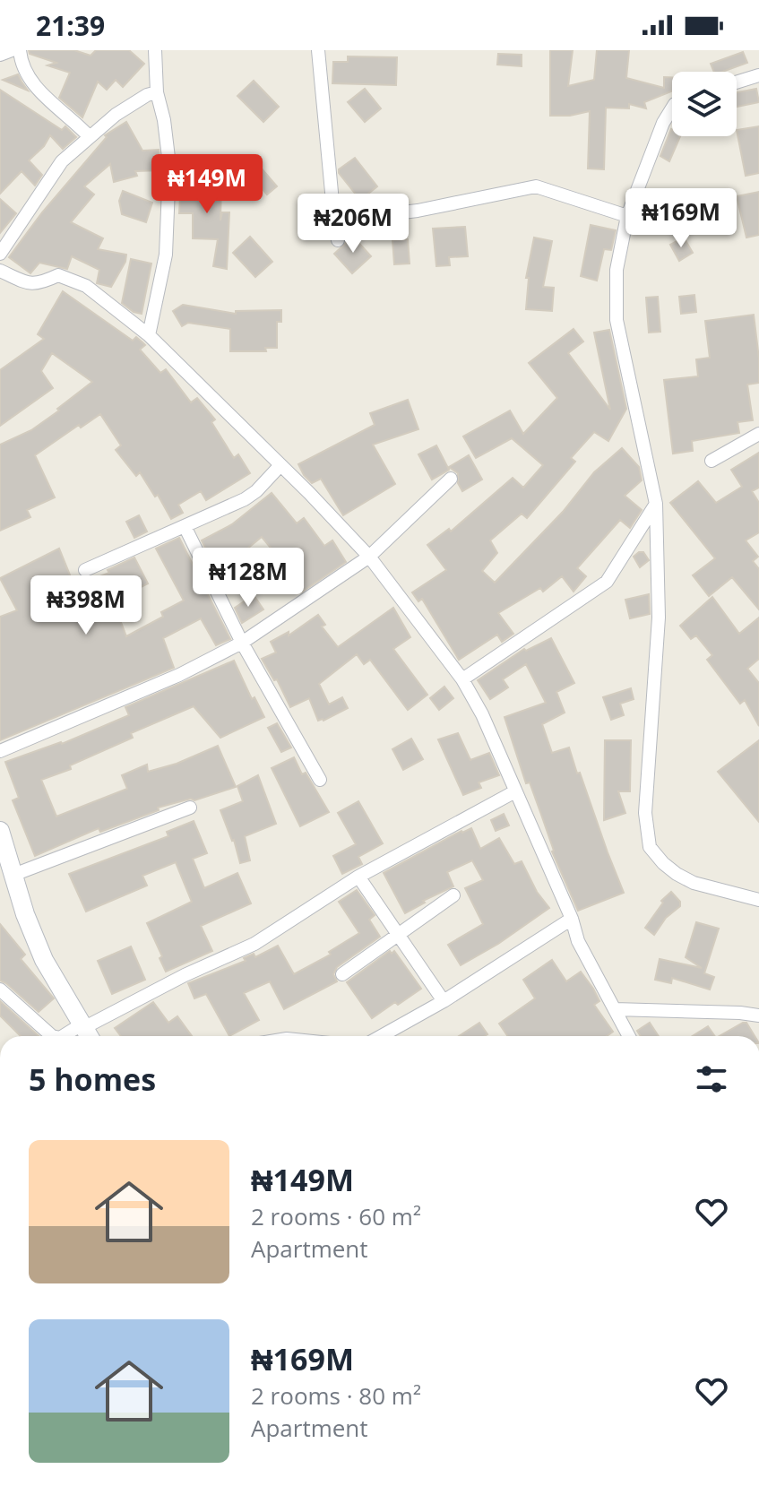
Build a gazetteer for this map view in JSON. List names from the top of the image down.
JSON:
{
  "page": {
    "status": "21:39",
    "price": [
      "₦149M",
      "₦169M",
      "₦206M",
      "₦128M",
      "₦398M"
    ],
    "heading": "5 homes",
    "list": [
      {
        "name": "₦149M",
        "note": "2 rooms · 60 m² · Apartment"
      },
      {
        "name": "₦169M",
        "note": "2 rooms · 80 m² · Apartment"
      }
    ]
  }
}
